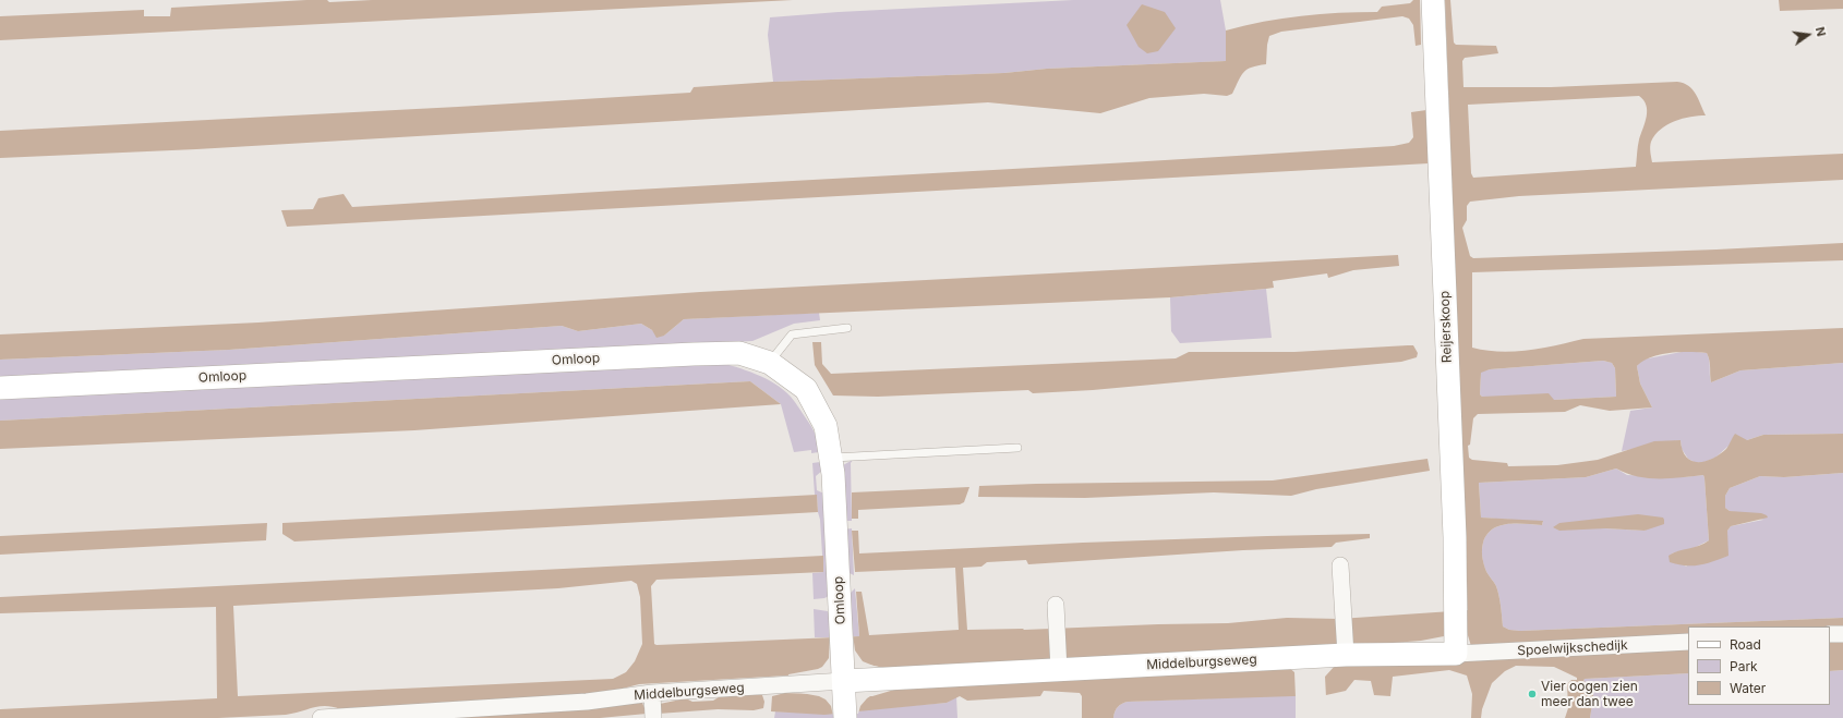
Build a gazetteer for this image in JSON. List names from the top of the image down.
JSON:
{
  "streets": {
    "street": [
      "Reijerskoop",
      "Omloop",
      "Spoelwijkschedijk",
      "Middelburgseweg"
    ]
  },
  "crossings": [
    ["Reijerskoop", "Spoelwijkschedijk"],
    ["Reijerskoop", "Middelburgseweg"],
    ["Omloop", "Middelburgseweg"],
    ["Spoelwijkschedijk", "Middelburgseweg"]
  ],
  "places": ["Vier oogen zien meer dan twee"],
  "legend": ["Road", "Park", "Water"],
  "north": "right"
}
